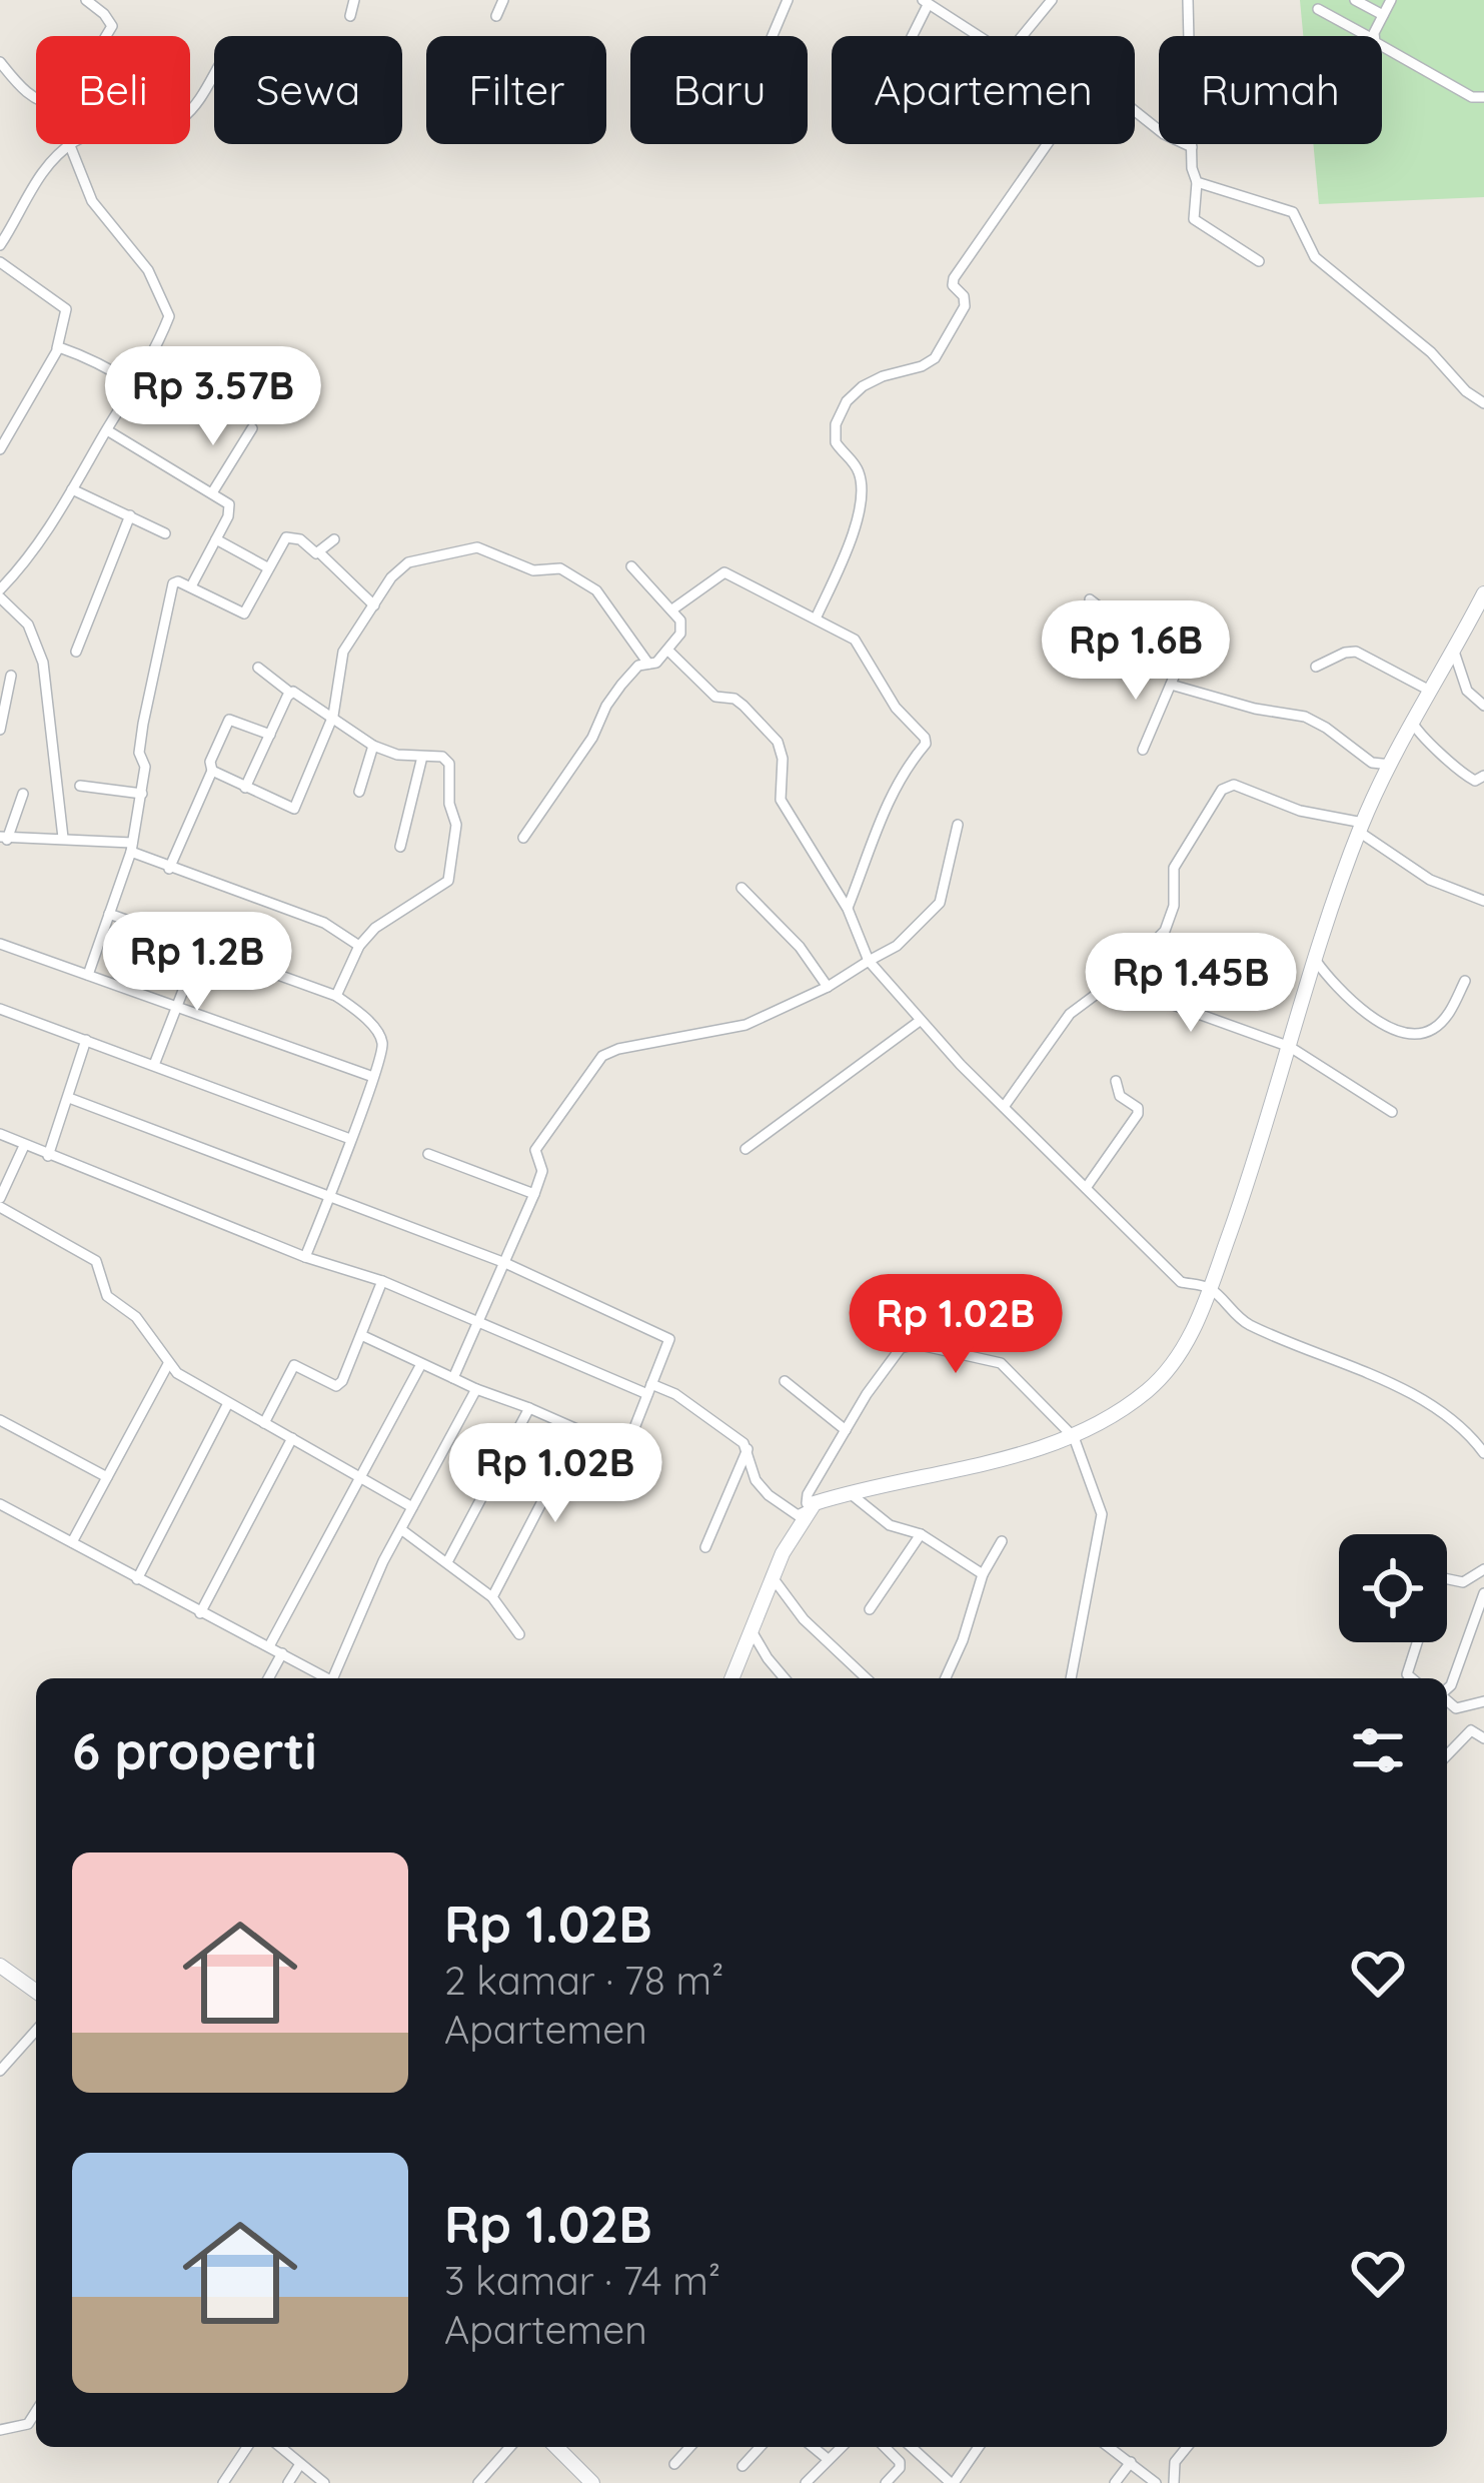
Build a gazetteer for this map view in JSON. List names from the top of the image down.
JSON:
{
  "page": {
    "chip": [
      "Beli",
      "Sewa",
      "Filter",
      "Baru",
      "Apartemen",
      "Rumah"
    ],
    "price": [
      "Rp 3.57B",
      "Rp 1.6B",
      "Rp 1.2B",
      "Rp 1.45B",
      "Rp 1.02B",
      "Rp 1.02B"
    ],
    "heading": "6 properti",
    "list": [
      {
        "name": "Rp 1.02B",
        "note": "2 kamar · 78 m² · Apartemen"
      },
      {
        "name": "Rp 1.02B",
        "note": "3 kamar · 74 m² · Apartemen"
      }
    ]
  }
}
